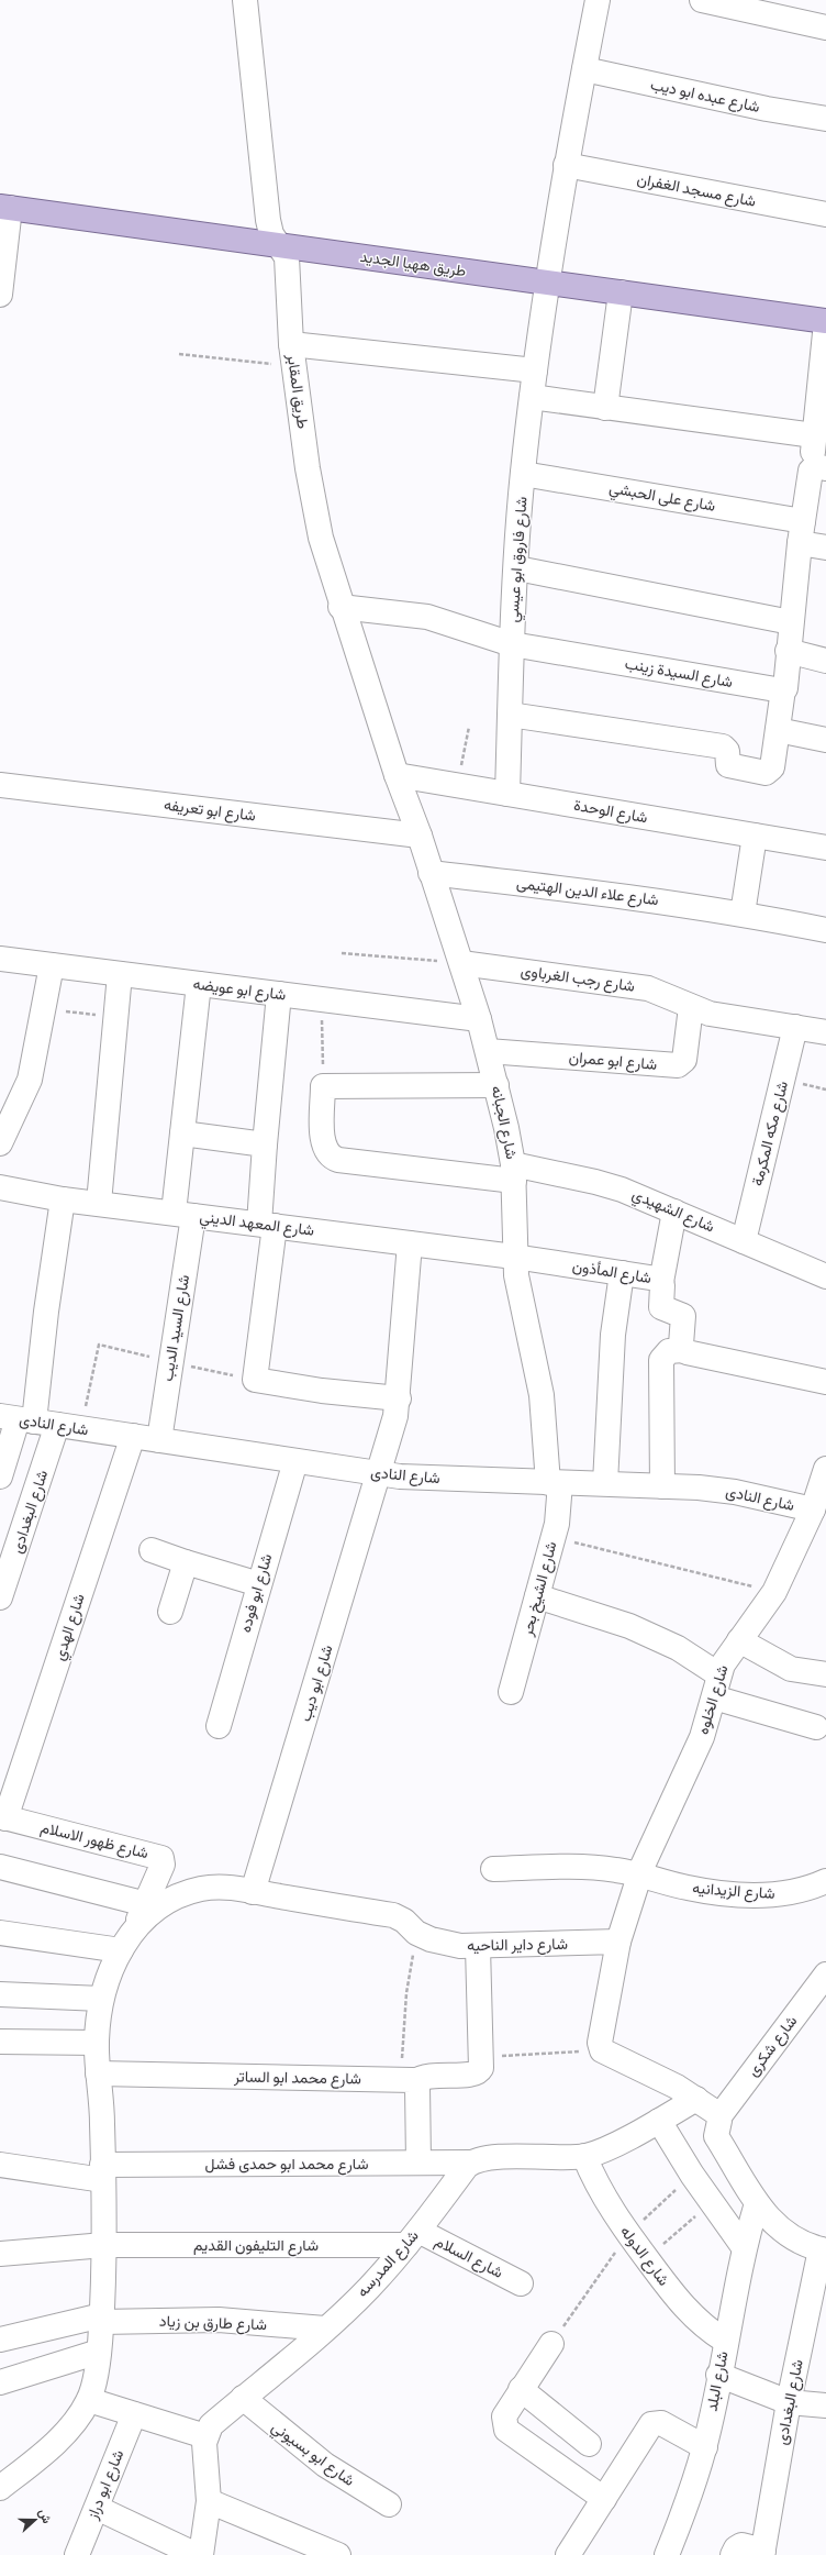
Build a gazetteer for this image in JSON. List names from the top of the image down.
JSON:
{
  "streets": {
    "main road": ["طريق ههيا الجديد"],
    "street": [
      "شارع عبده ابو ديب",
      "شارع مسجد الغفران",
      "طريق المقابر",
      "شارع على الحبشي",
      "شارع فاروق ابو عيسي",
      "شارع السيدة زينب",
      "شارع ابو تعريفه",
      "شارع الوحدة",
      "شارع علاء الدين الهتيمى",
      "شارع رجب الغرباوى",
      "شارع ابو عويضه",
      "شارع ابو عمران",
      "شارع الجبانه",
      "شارع مكه المكرمة",
      "شارع الشهيدي",
      "شارع المعهد الديني",
      "شارع المأذون",
      "شارع السيد الديب",
      "شارع النادى",
      "شارع البغدادى",
      "شارع الشيخ بحر",
      "شارع ابو فوده",
      "شارع الهدي",
      "شارع ابو ديب",
      "شارع الخلوه",
      "شارع ظهور الاسلام",
      "شارع الزيدانيه",
      "شارع داير الناحيه",
      "شارع شكرى",
      "شارع محمد ابو الساتر",
      "شارع محمد ابو حمدى فشل",
      "شارع التليفون القديم",
      "شارع الدوله",
      "شارع السلام",
      "شارع المدرسه",
      "شارع طارق بن زياد",
      "شارع البلد",
      "شارع ابو بسيوني",
      "شارع ابو دراز"
    ]
  },
  "crossings": [
    ["شارع عبده ابو ديب", "شارع فاروق ابو عيسي"],
    ["شارع مسجد الغفران", "شارع فاروق ابو عيسي"],
    ["طريق ههيا الجديد", "طريق المقابر"],
    ["طريق ههيا الجديد", "شارع فاروق ابو عيسي"],
    ["طريق المقابر", "شارع السيدة زينب"],
    ["طريق المقابر", "شارع الوحدة"],
    ["طريق المقابر", "شارع الجبانه"],
    ["شارع على الحبشي", "شارع فاروق ابو عيسي"],
    ["شارع فاروق ابو عيسي", "شارع السيدة زينب"],
    ["شارع فاروق ابو عيسي", "شارع الوحدة"],
    ["شارع ابو تعريفه", "شارع الجبانه"],
    ["شارع الوحدة", "شارع الجبانه"],
    ["شارع علاء الدين الهتيمى", "شارع الجبانه"],
    ["شارع رجب الغرباوى", "شارع ابو عمران"],
    ["شارع رجب الغرباوى", "شارع الجبانه"],
    ["شارع رجب الغرباوى", "شارع مكه المكرمة"],
    ["شارع ابو عويضه", "شارع الجبانه"],
    ["شارع ابو عويضه", "شارع السيد الديب"],
    ["شارع ابو عمران", "شارع الجبانه"],
    ["شارع الجبانه", "شارع الشهيدي"],
    ["شارع الجبانه", "شارع المعهد الديني"],
    ["شارع الجبانه", "شارع المأذون"],
    ["شارع الجبانه", "شارع النادى"],
    ["شارع الجبانه", "شارع الشيخ بحر"],
    ["شارع مكه المكرمة", "شارع الشهيدي"],
    ["شارع المعهد الديني", "شارع المأذون"],
    ["شارع المعهد الديني", "شارع السيد الديب"],
    ["شارع المعهد الديني", "شارع ابو ديب"],
    ["شارع السيد الديب", "شارع النادى"],
    ["شارع النادى", "شارع البغدادى"],
    ["شارع النادى", "شارع الشيخ بحر"],
    ["شارع النادى", "شارع ابو فوده"],
    ["شارع النادى", "شارع الهدي"],
    ["شارع النادى", "شارع ابو ديب"],
    ["شارع النادى", "شارع الخلوه"],
    ["شارع الهدي", "شارع ظهور الاسلام"],
    ["شارع ابو ديب", "شارع داير الناحيه"],
    ["شارع الخلوه", "شارع الزيدانيه"],
    ["شارع الخلوه", "شارع داير الناحيه"],
    ["شارع ظهور الاسلام", "شارع داير الناحيه"],
    ["شارع داير الناحيه", "شارع محمد ابو الساتر"],
    ["شارع داير الناحيه", "شارع محمد ابو حمدى فشل"],
    ["شارع داير الناحيه", "شارع التليفون القديم"],
    ["شارع داير الناحيه", "شارع طارق بن زياد"],
    ["شارع محمد ابو حمدى فشل", "شارع المدرسه"],
    ["شارع التليفون القديم", "شارع السلام"],
    ["شارع التليفون القديم", "شارع المدرسه"],
    ["شارع الدوله", "شارع البلد"],
    ["شارع السلام", "شارع المدرسه"],
    ["شارع المدرسه", "شارع طارق بن زياد"],
    ["شارع المدرسه", "شارع ابو بسيوني"]
  ],
  "north": "right"
}
